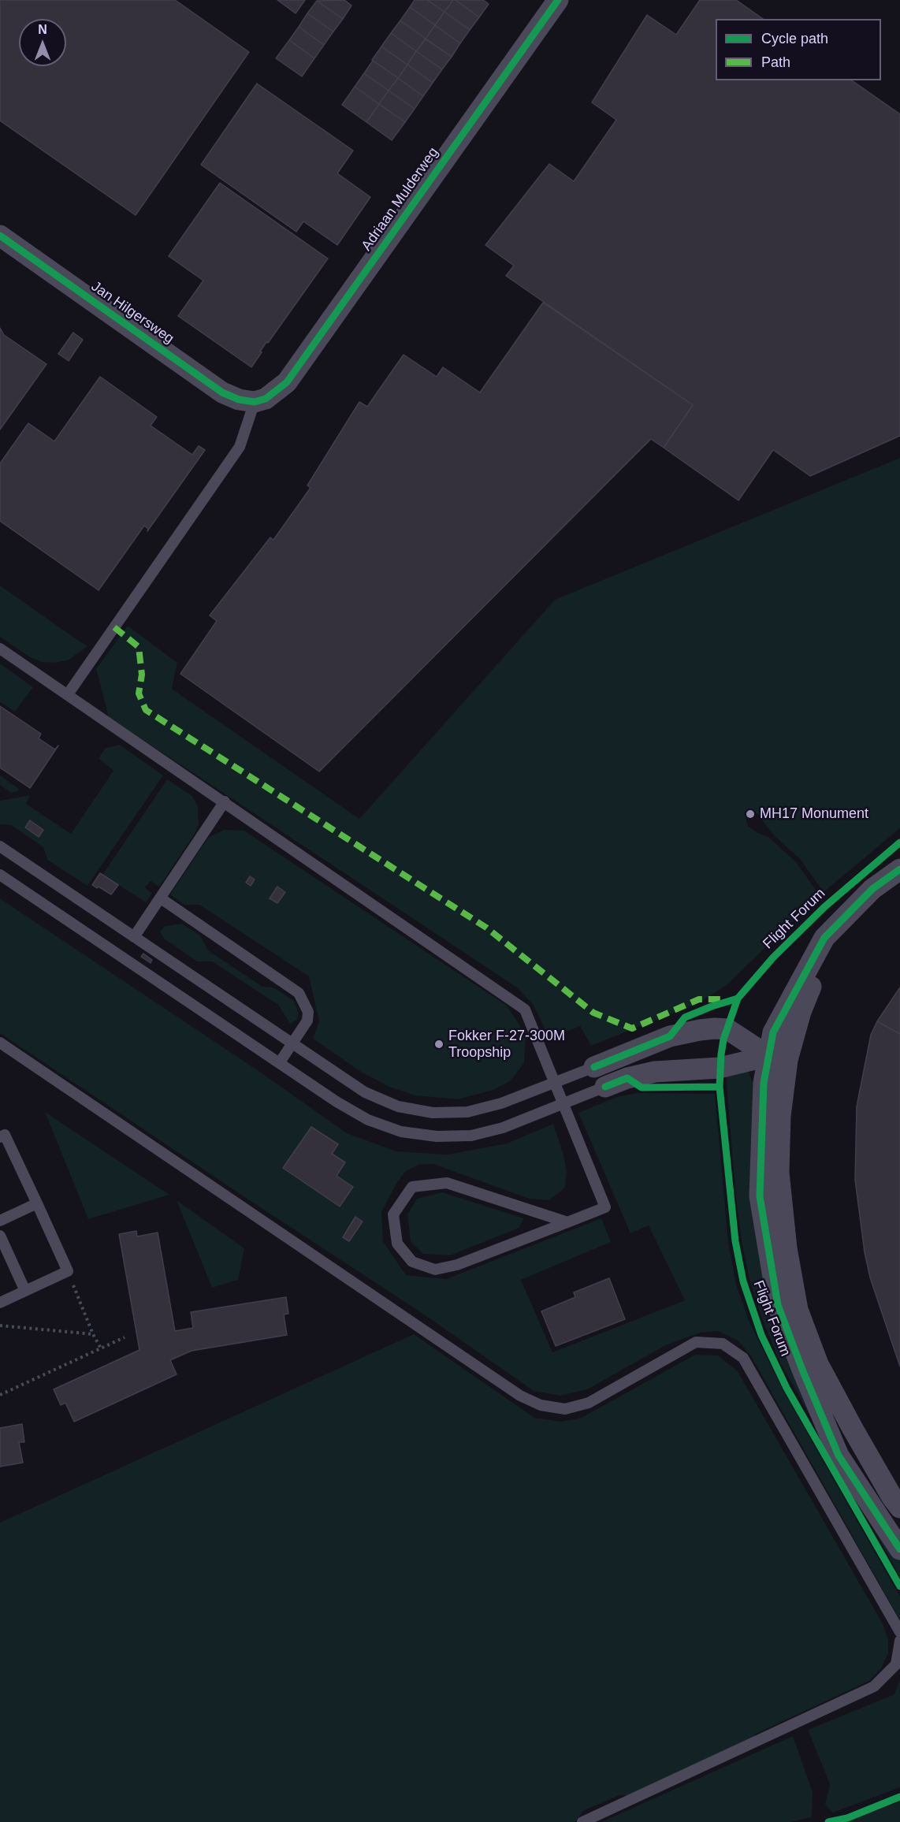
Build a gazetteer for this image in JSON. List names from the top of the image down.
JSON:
{
  "streets": {
    "street": ["Adriaan Mulderweg", "Jan Hilgersweg", "Flight Forum"]
  },
  "crossings": [
    ["Adriaan Mulderweg", "Jan Hilgersweg"]
  ],
  "places": ["MH17 Monument", "Fokker F-27-300M Troopship"],
  "legend": ["Cycle path", "Path"],
  "north": "top"
}
